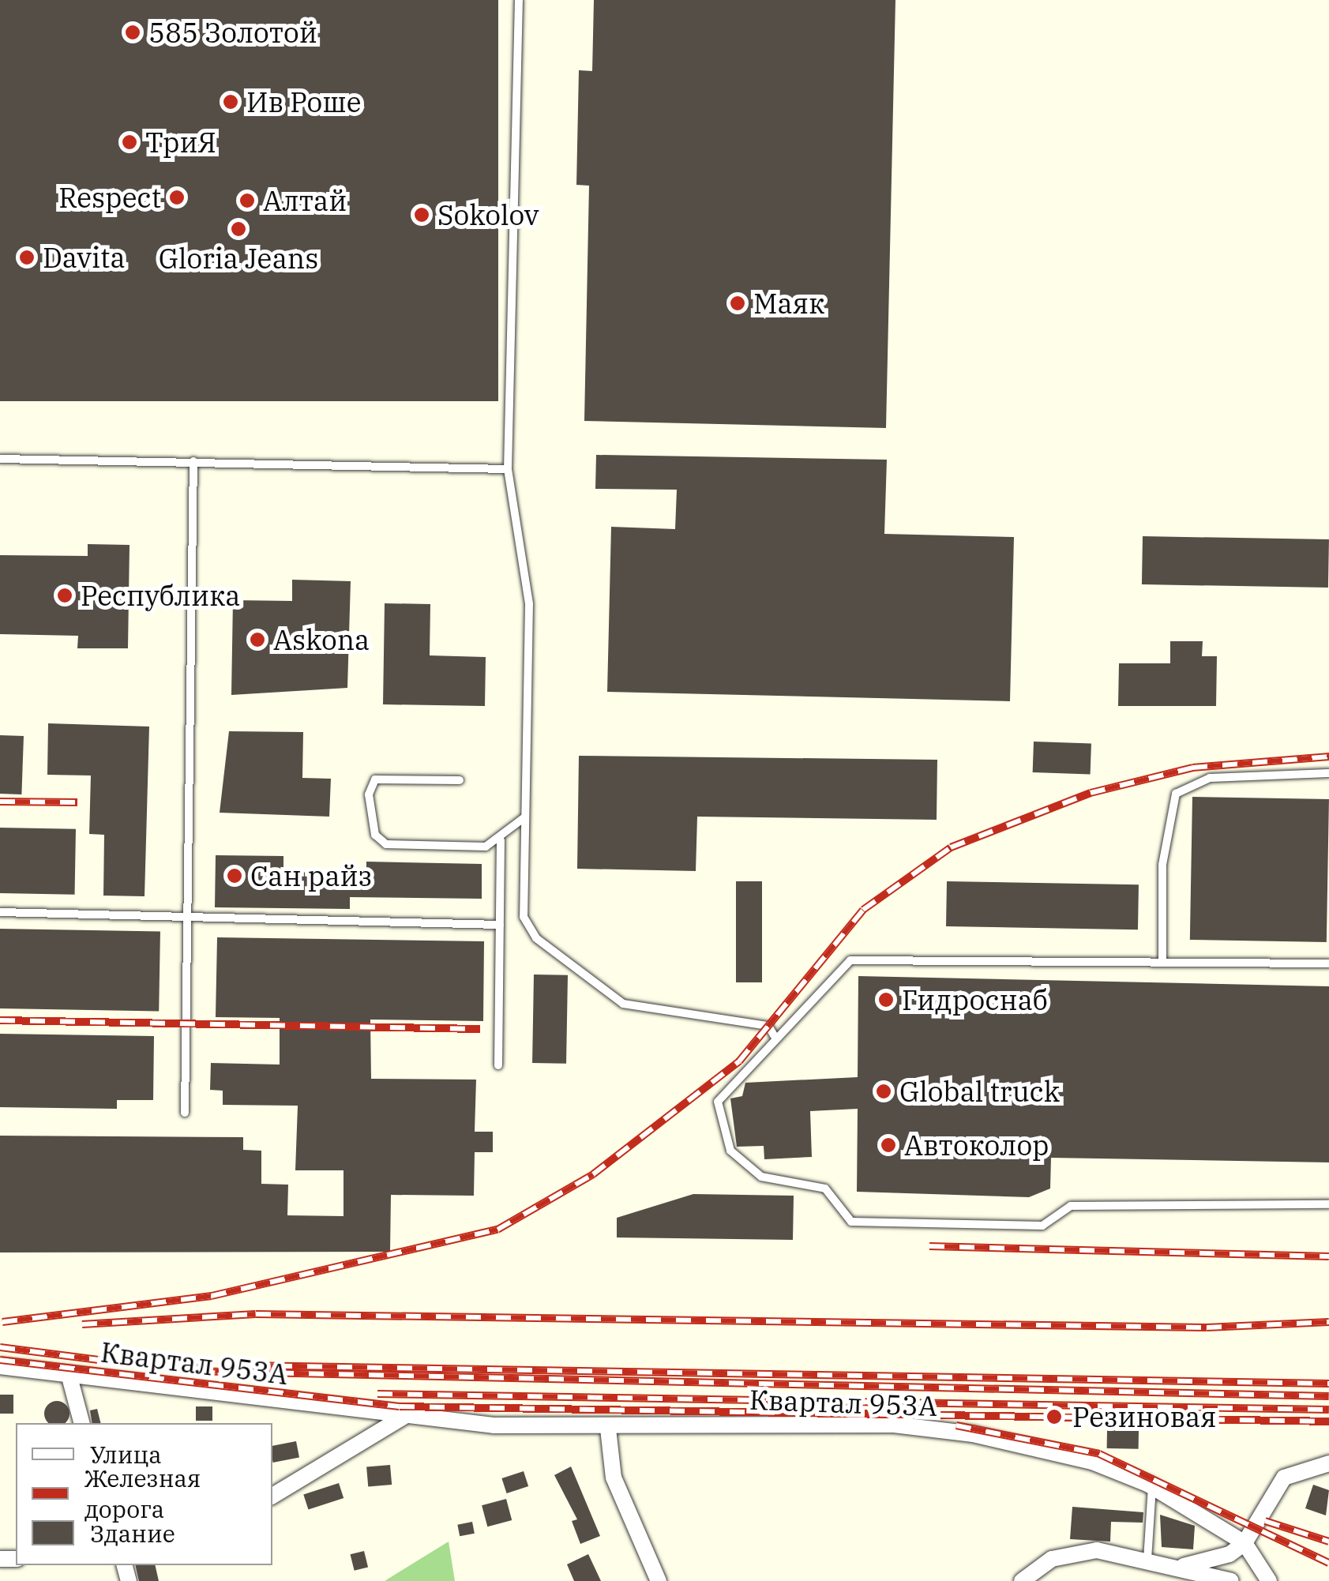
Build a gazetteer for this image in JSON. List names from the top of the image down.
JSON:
{
  "streets": {
    "street": ["Квартал 953А"]
  },
  "places": [
    "585 Золотой",
    "Ив Роше",
    "ТриЯ",
    "Respect",
    "Алтай",
    "Sokolov",
    "Gloria Jeans",
    "Davita",
    "Маяк",
    "Республика",
    "Askona",
    "Сан райз",
    "Гидроснаб",
    "Global truck",
    "Автоколор",
    "Резиновая"
  ],
  "legend": ["Улица", "Железная дорога", "Здание"]
}
